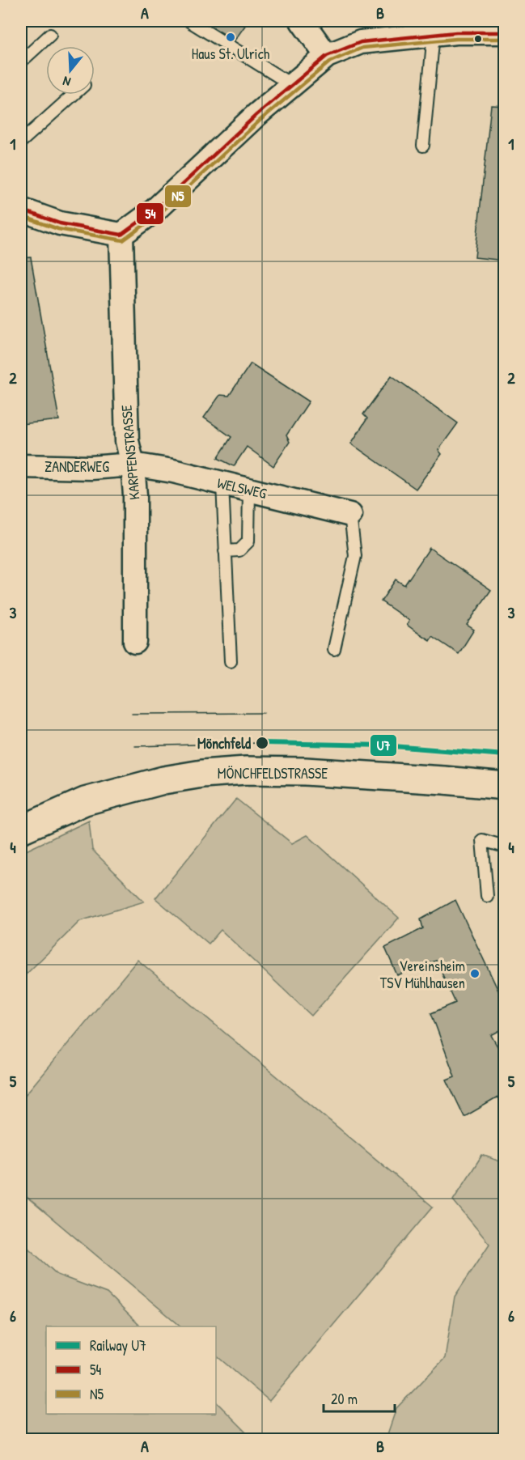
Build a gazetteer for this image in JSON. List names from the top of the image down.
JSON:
{
  "streets": {
    "main road": ["MÖNCHFELDSTRASSE"],
    "street": ["KARPFENSTRASSE", "ZANDERWEG", "WELSWEG"]
  },
  "crossings": [
    ["KARPFENSTRASSE", "ZANDERWEG"],
    ["KARPFENSTRASSE", "WELSWEG"],
    ["ZANDERWEG", "WELSWEG"]
  ],
  "places": ["Haus St. Ulrich", "Mönchfeld", "Vereinsheim TSV Mühlhausen"],
  "lines": ["transit line 54", "transit line N5", "rail line U7"],
  "legend": ["Railway U7", "54", "N5"],
  "scale_bar": "20 m",
  "north": "bottom",
  "grid": {
    "columns": ["A", "B"],
    "rows": [
      "1",
      "2",
      "3",
      "4",
      "5",
      "6"
    ]
  }
}
